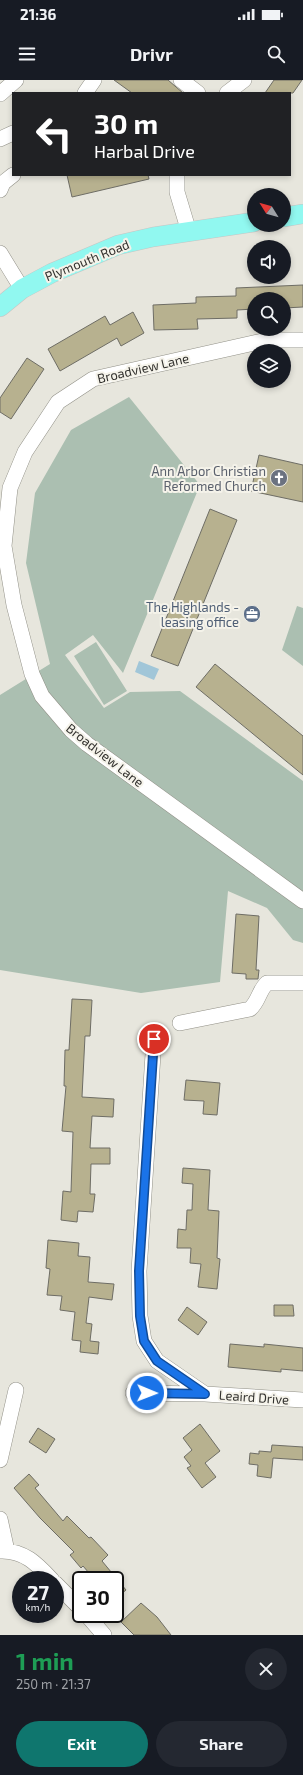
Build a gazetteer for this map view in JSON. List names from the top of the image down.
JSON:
{
  "streets": {
    "main road": ["Plymouth Road"],
    "street": ["Broadview Lane", "Leaird Drive"]
  },
  "places": {
    "church": ["Ann Arbor Christian Reformed Church"],
    "office": ["The Highlands - leasing office"]
  },
  "north": "top left",
  "page": {
    "status": "21:36",
    "header": "Drivr",
    "turn": ["30 m", "Harbal Drive"],
    "speed": "27 km/h",
    "limit": "30",
    "heading": ["1 min", "250 m · 21:37"],
    "buttons": ["Exit", "Share"]
  }
}
